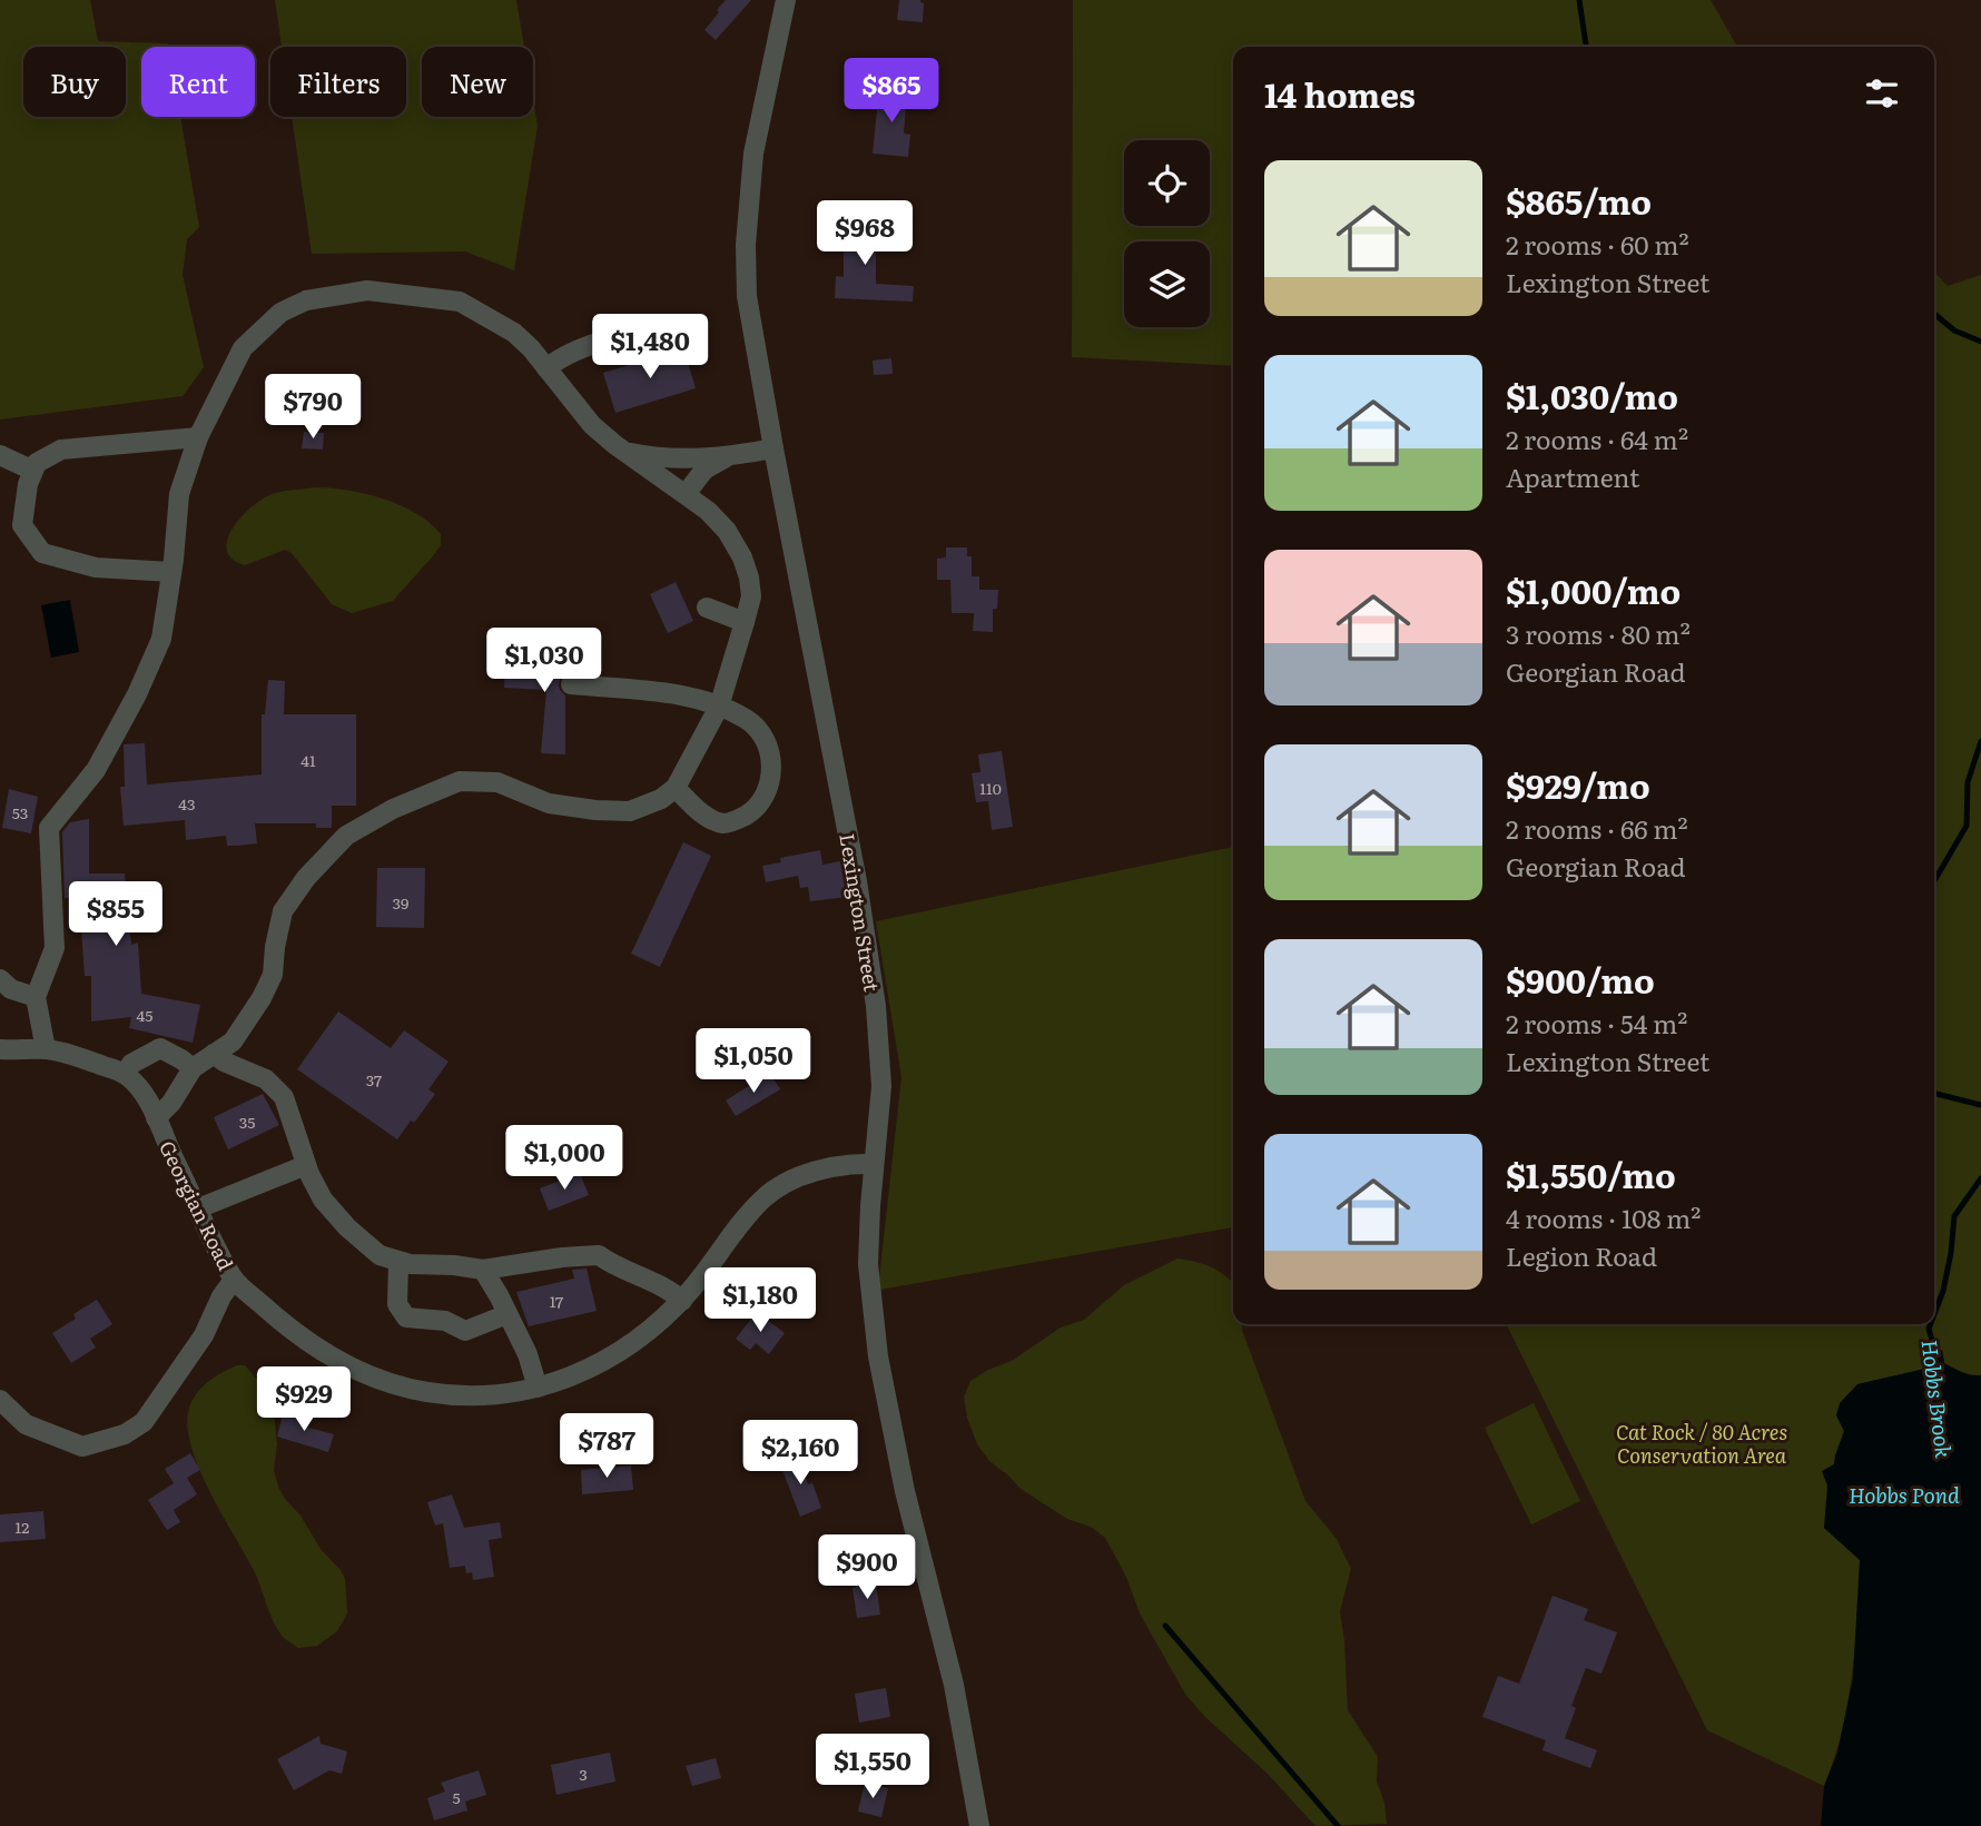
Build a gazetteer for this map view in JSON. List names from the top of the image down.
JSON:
{
  "streets": {
    "street": ["Lexington Street", "Georgian Road"]
  },
  "crossings": [
    ["Lexington Street", "Georgian Road"]
  ],
  "water": ["Hobbs Brook", "Hobbs Pond"],
  "parks": ["Cat Rock / 80 Acres Conservation Area"],
  "house_numbers": [
    "41",
    "110",
    "43",
    "53",
    "39",
    "45",
    "37",
    "35",
    "17",
    "12",
    "3",
    "5"
  ],
  "page": {
    "chip": [
      "Buy",
      "Rent",
      "Filters",
      "New"
    ],
    "heading": "14 homes",
    "price": [
      "$865",
      "$968",
      "$1,480",
      "$790",
      "$1,030",
      "$855",
      "$1,050",
      "$1,000",
      "$1,180",
      "$929",
      "$787",
      "$2,160",
      "$900",
      "$1,550"
    ],
    "list": [
      {
        "name": "$865/mo",
        "note": "2 rooms · 60 m² · Lexington Street"
      },
      {
        "name": "$1,030/mo",
        "note": "2 rooms · 64 m² · Apartment"
      },
      {
        "name": "$1,000/mo",
        "note": "3 rooms · 80 m² · Georgian Road"
      },
      {
        "name": "$929/mo",
        "note": "2 rooms · 66 m² · Georgian Road"
      },
      {
        "name": "$900/mo",
        "note": "2 rooms · 54 m² · Lexington Street"
      },
      {
        "name": "$1,550/mo",
        "note": "4 rooms · 108 m² · Legion Road"
      }
    ]
  }
}
